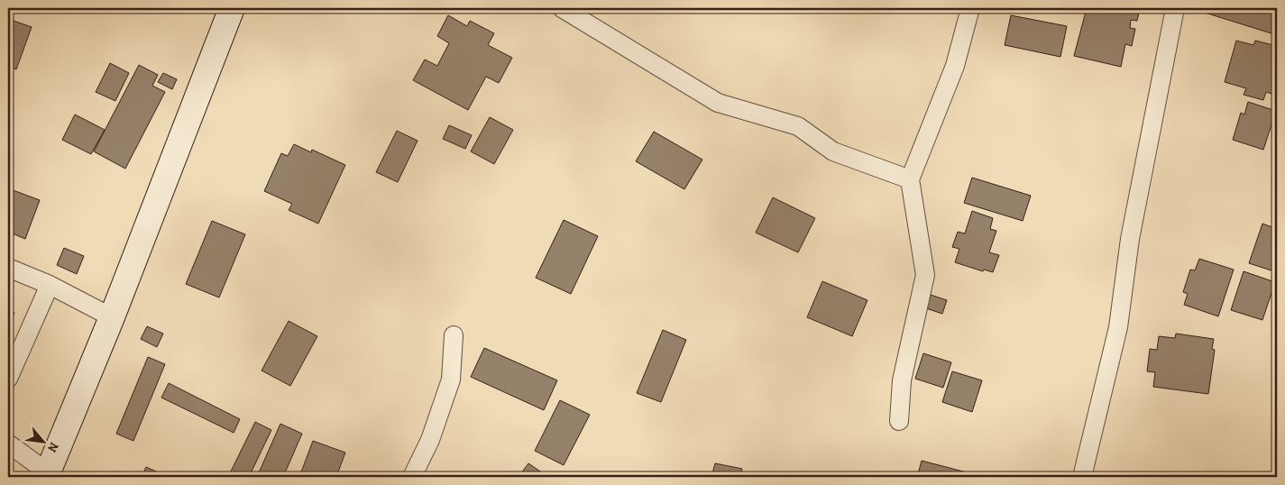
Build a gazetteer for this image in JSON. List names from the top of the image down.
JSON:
{
  "north": "bottom right"
}
